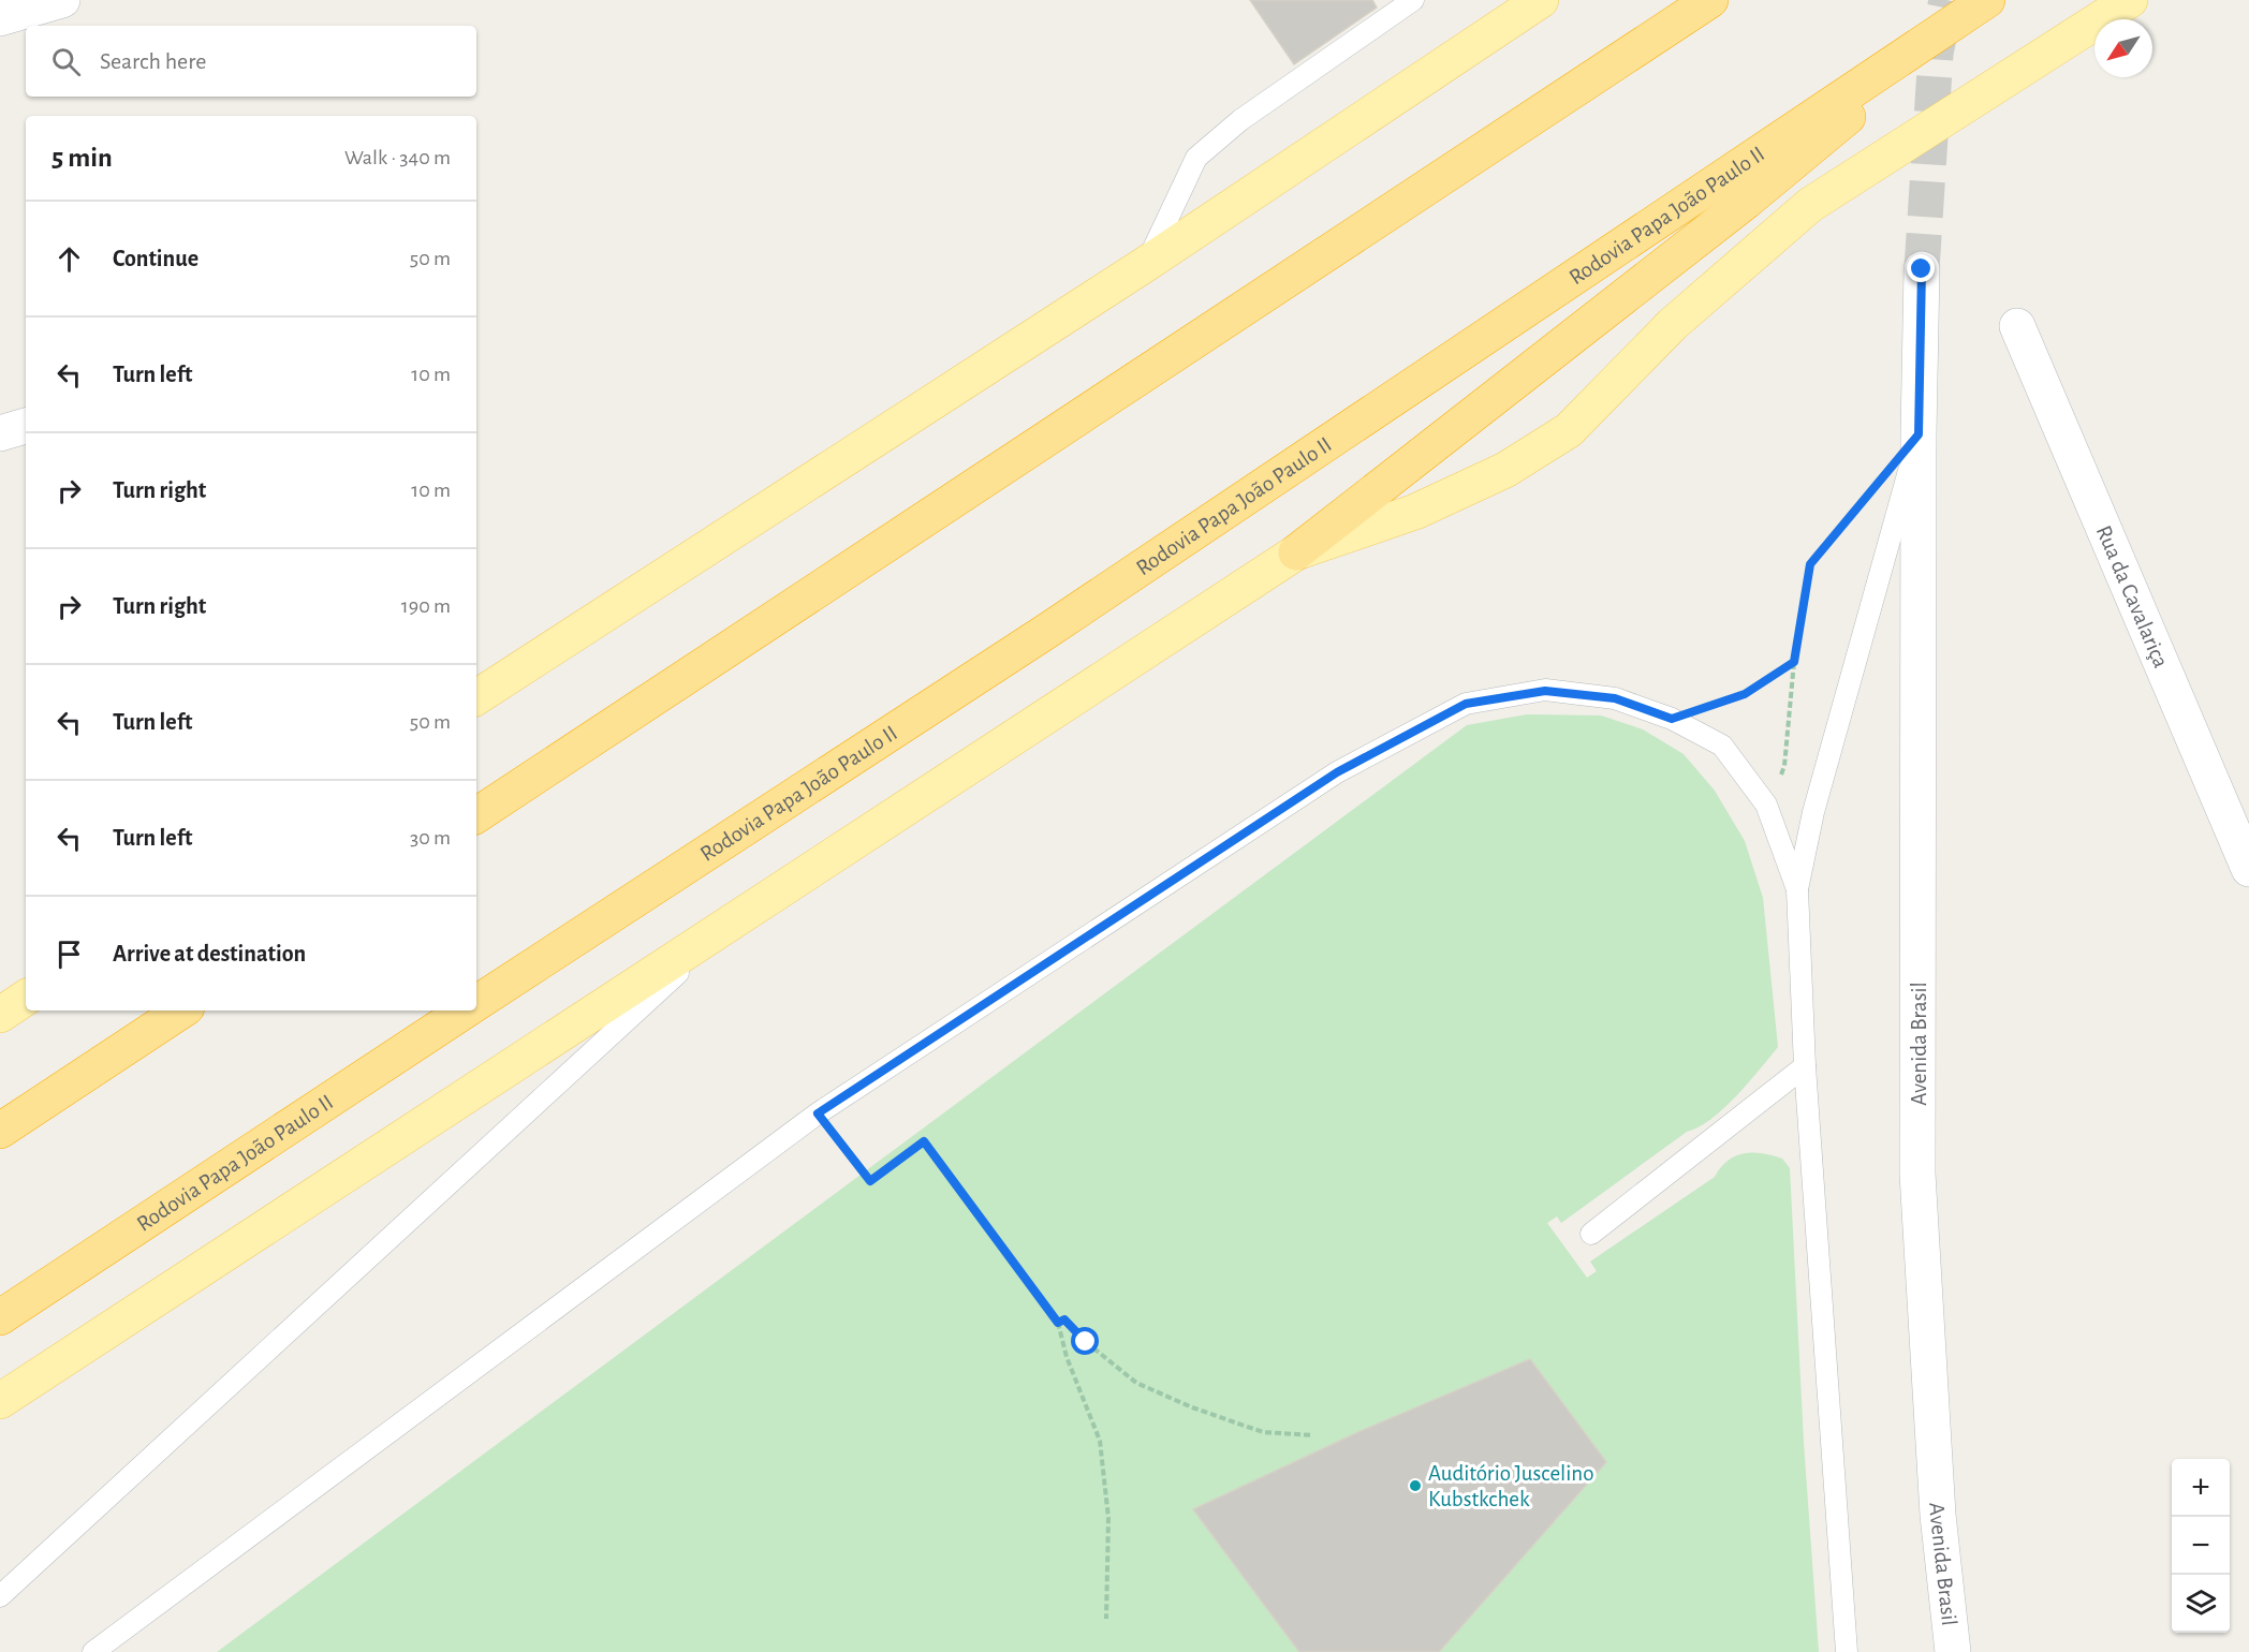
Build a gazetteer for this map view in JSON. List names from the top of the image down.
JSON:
{
  "streets": {
    "highway": ["Rodovia Papa João Paulo II"],
    "street": ["Rua da Cavalariça", "Avenida Brasil"]
  },
  "places": ["Auditório Juscelino Kubstkchek"],
  "north": "bottom left",
  "page": {
    "search": "Search here",
    "heading": ["5 min", "Walk · 340 m"],
    "list": [
      ["Continue", "50 m"],
      ["Turn left", "10 m"],
      ["Turn right", "10 m"],
      ["Turn right", "190 m"],
      ["Turn left", "50 m"],
      ["Turn left", "30 m"],
      "Arrive at destination"
    ],
    "map_buttons": ["+", "−"]
  }
}
